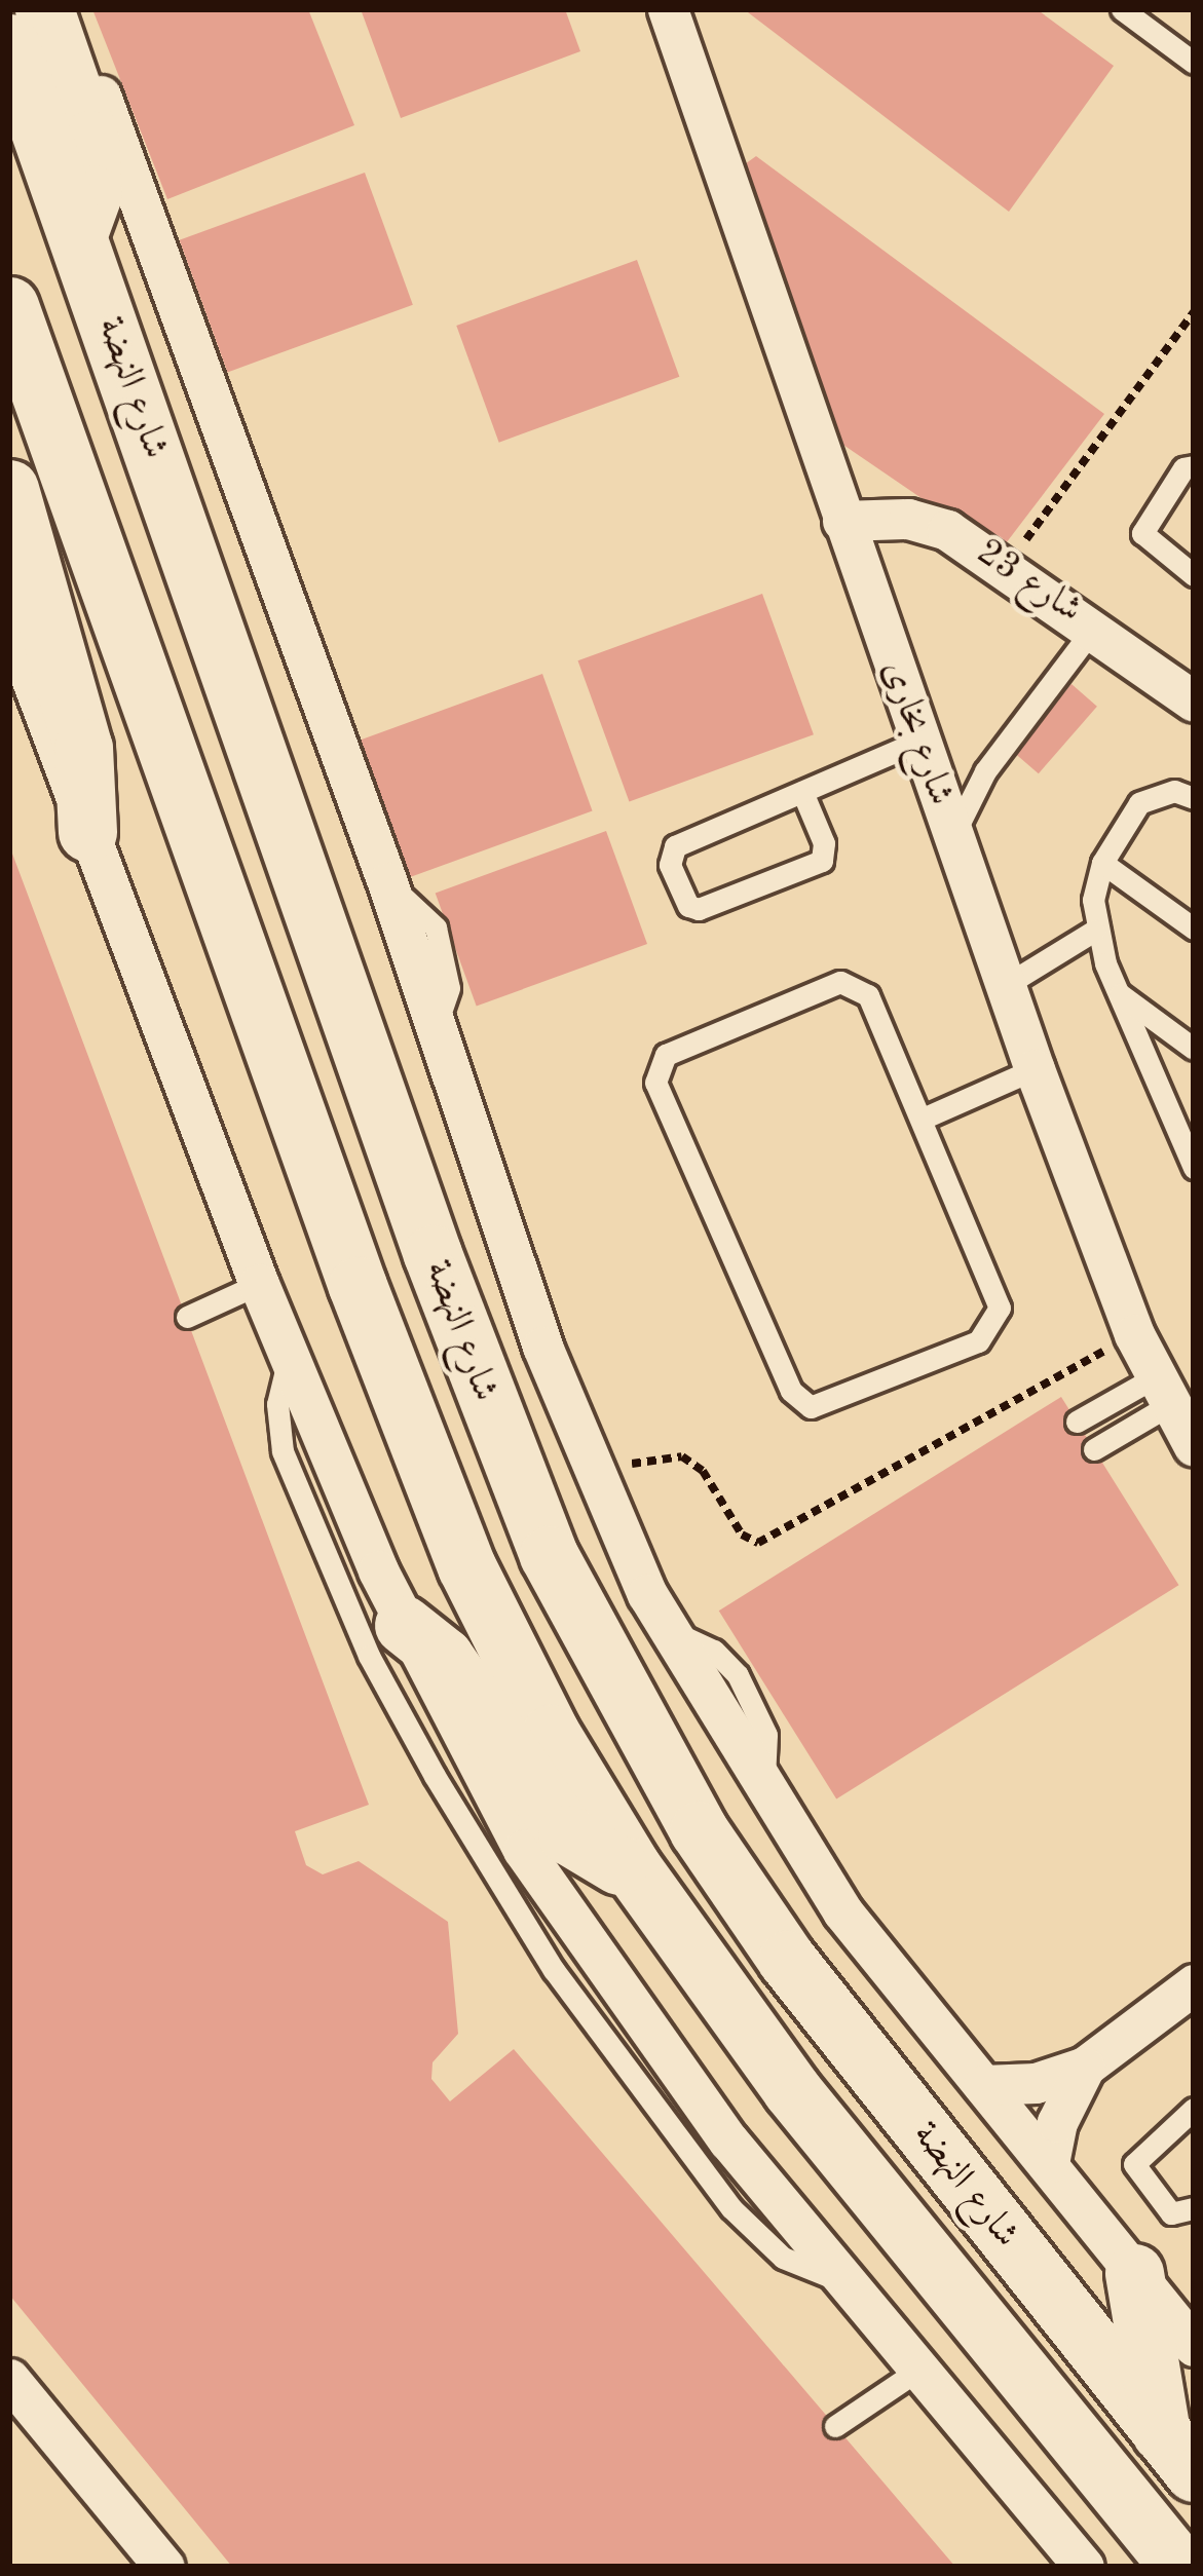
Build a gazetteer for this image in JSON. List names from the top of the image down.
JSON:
{
  "streets": {
    "main road": ["شارع النهضة"],
    "street": ["شارع 23", "شارع بخارى"]
  },
  "crossings": [
    ["شارع 23", "شارع بخارى"]
  ]
}
